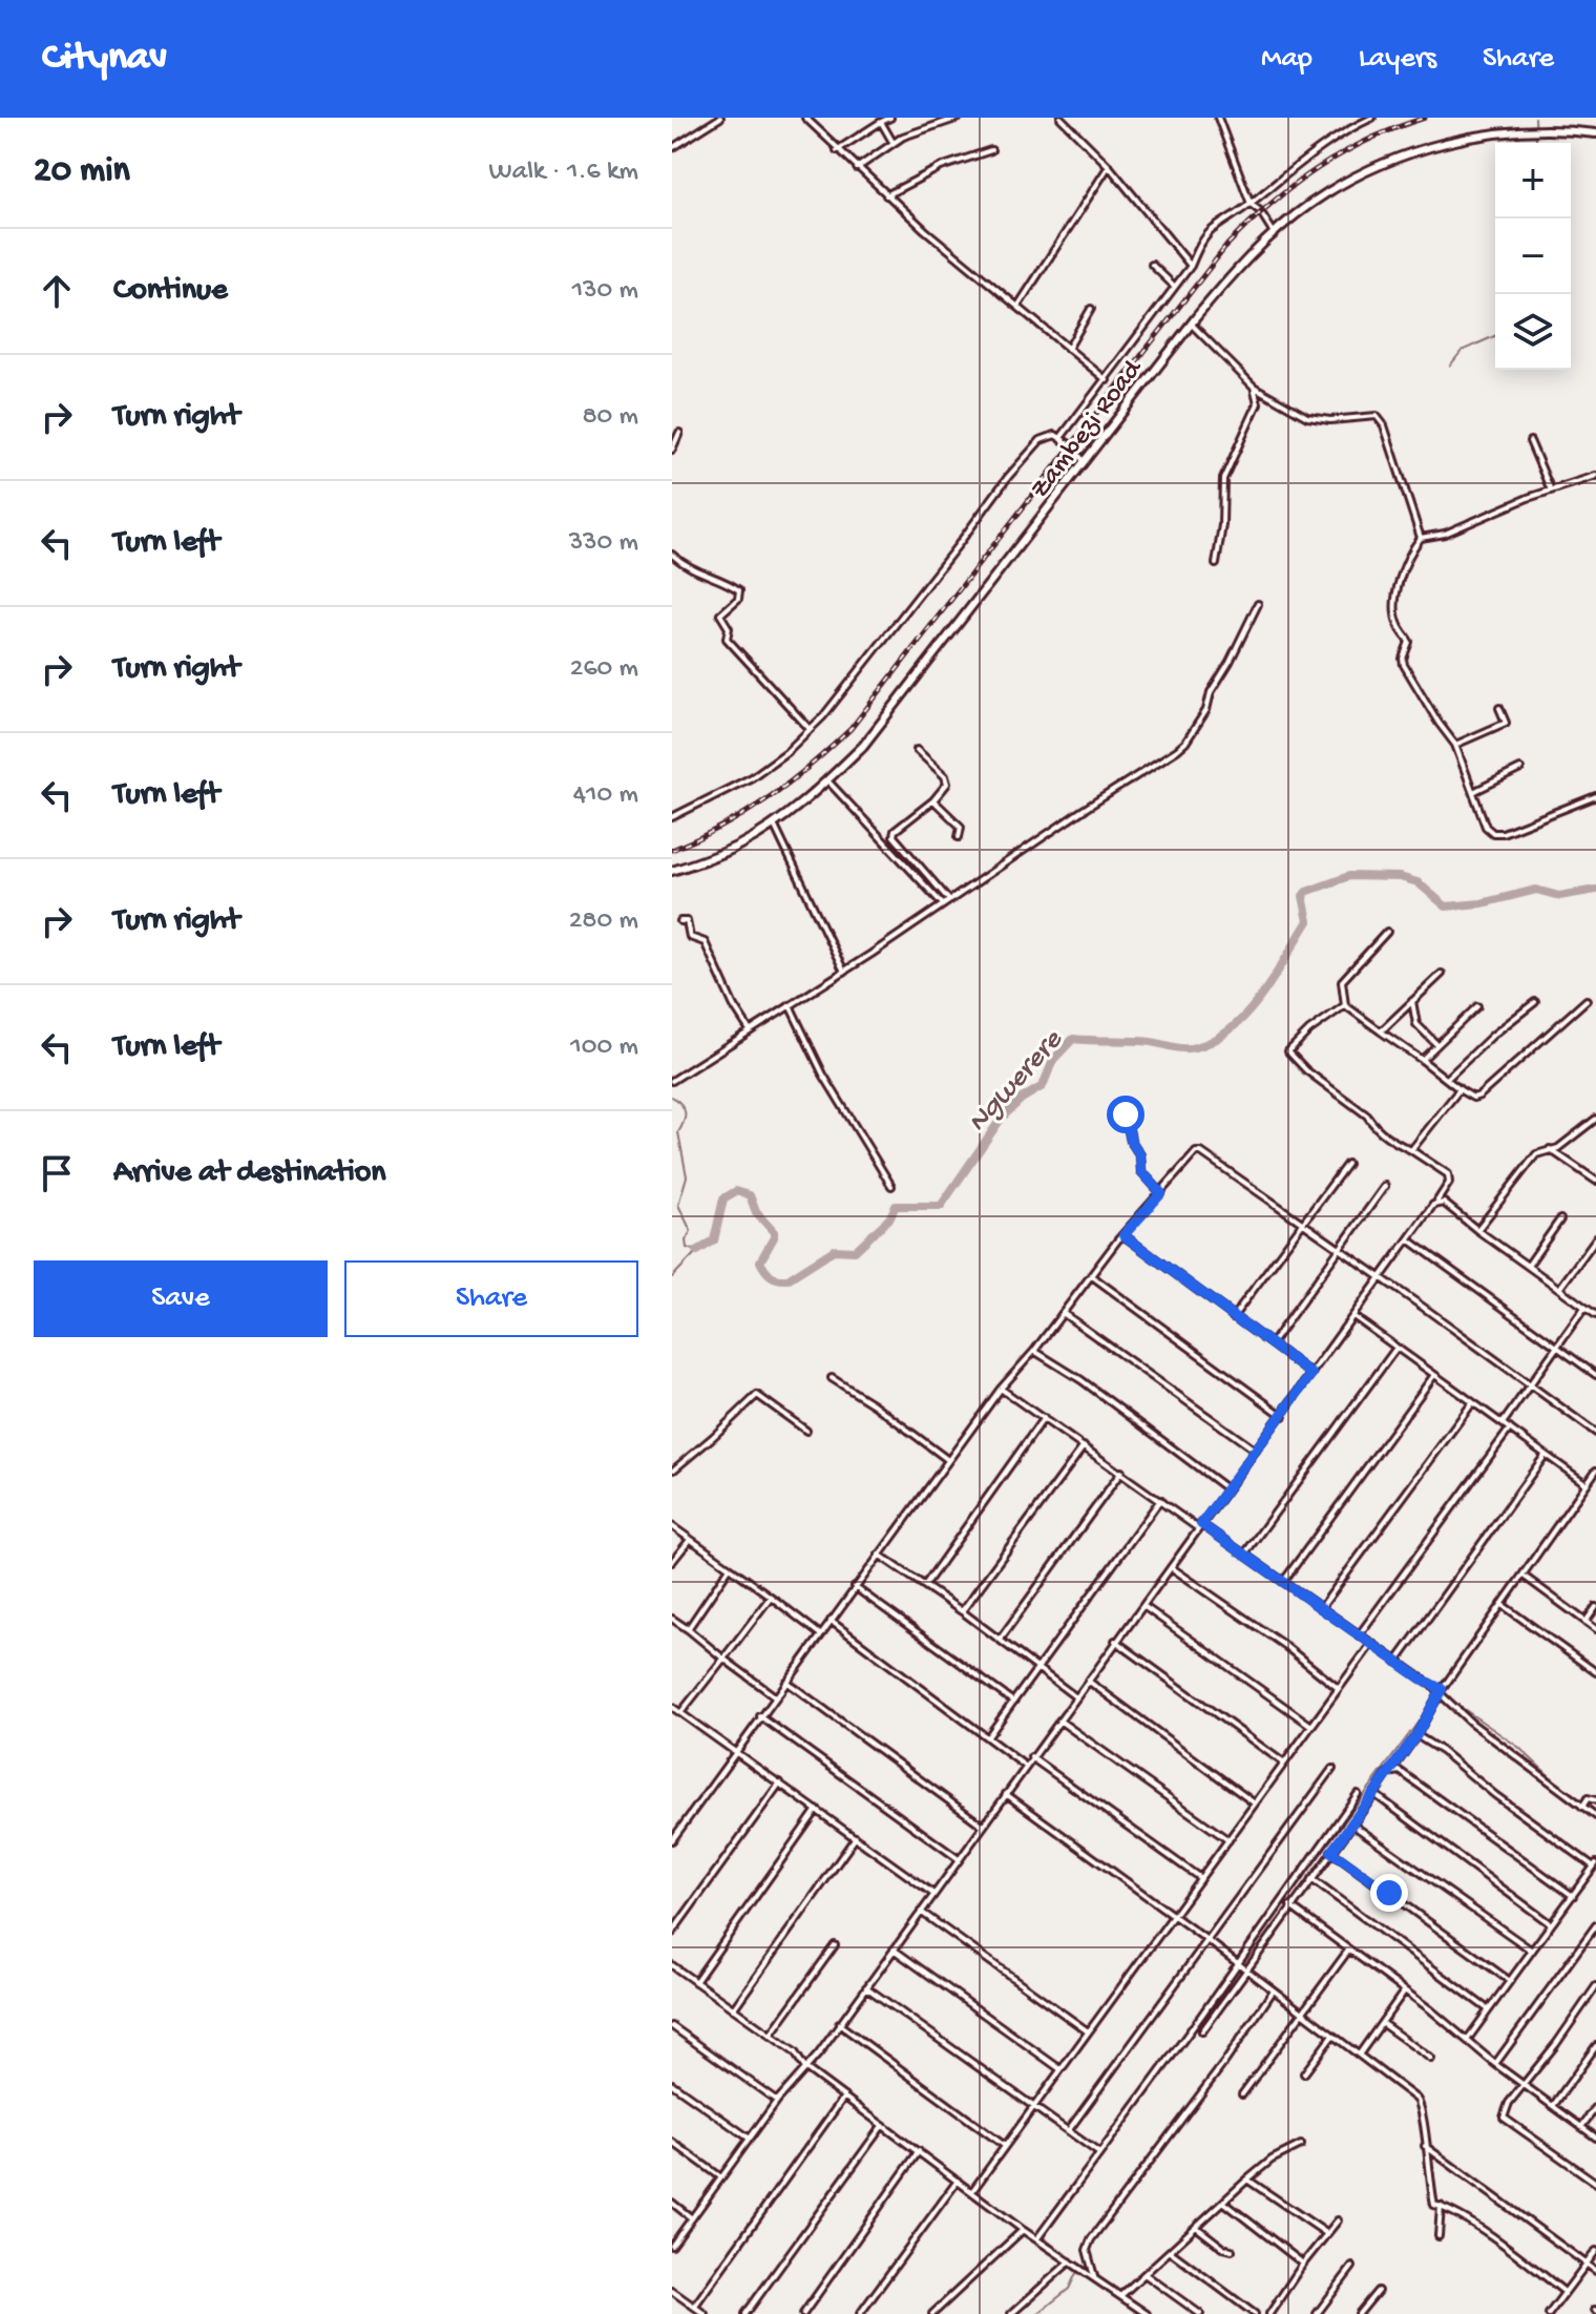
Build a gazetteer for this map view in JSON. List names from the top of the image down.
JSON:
{
  "streets": {
    "main road": ["Zambezi Road"]
  },
  "water": ["Ngwerere"],
  "page": {
    "header": "Citynav",
    "nav": ["Map", "Layers", "Share"],
    "heading": ["20 min", "Walk · 1.6 km"],
    "map_buttons": ["+", "−"],
    "list": [
      ["Continue", "130 m"],
      ["Turn right", "80 m"],
      ["Turn left", "330 m"],
      ["Turn right", "260 m"],
      ["Turn left", "410 m"],
      ["Turn right", "280 m"],
      ["Turn left", "100 m"],
      "Arrive at destination"
    ],
    "buttons": ["Save", "Share"]
  }
}
